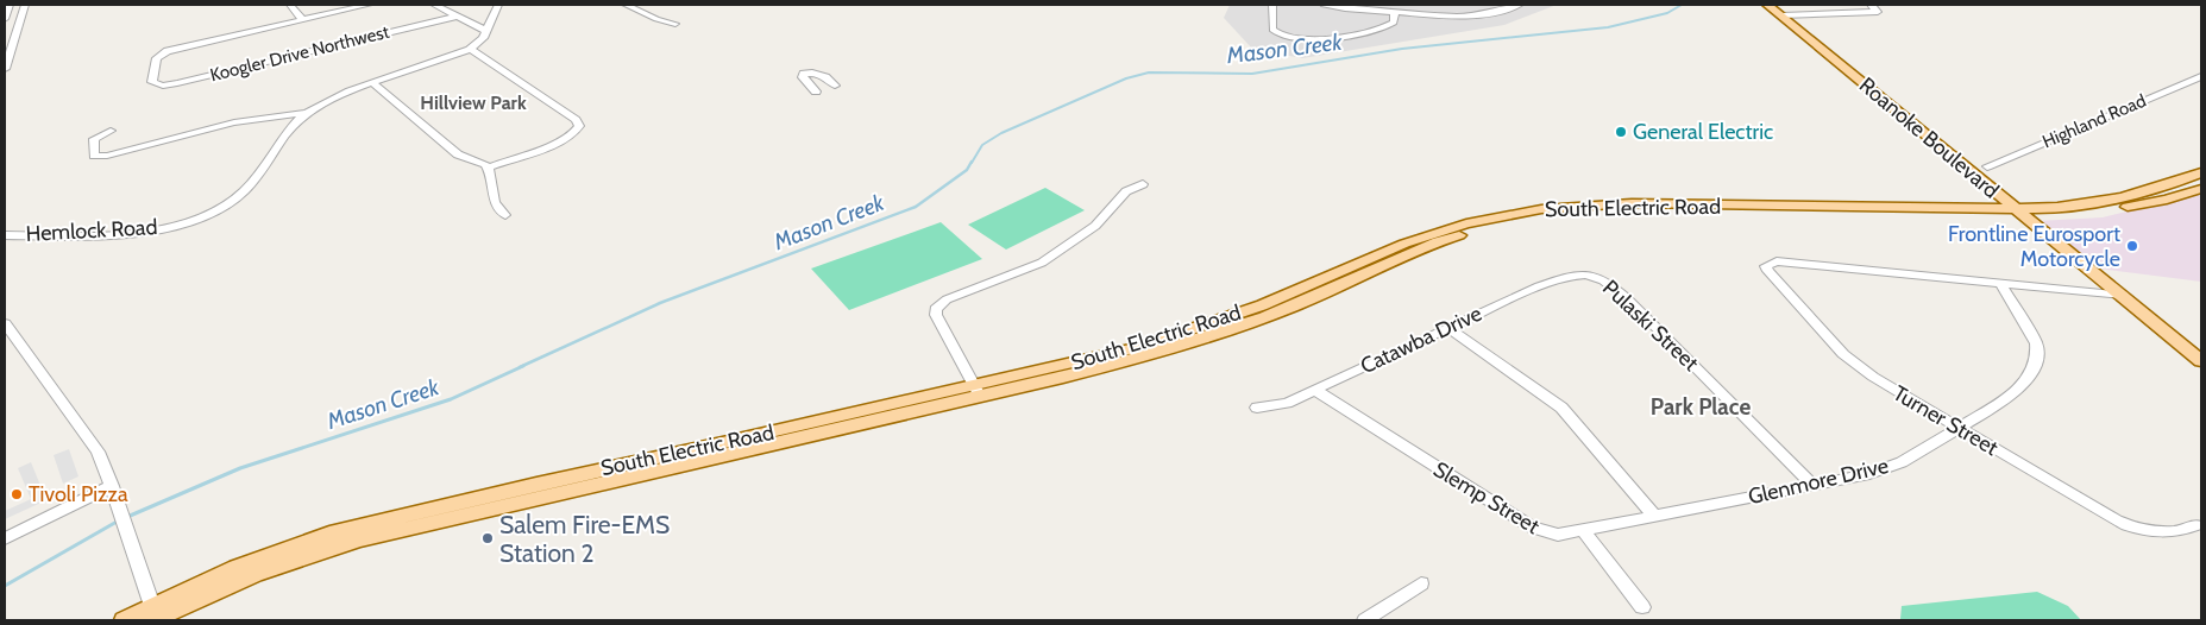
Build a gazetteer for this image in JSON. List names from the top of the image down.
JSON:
{
  "streets": {
    "main road": ["Roanoke Boulevard", "South Electric Road"],
    "street": [
      "Koogler Drive Northwest",
      "Highland Road",
      "Hemlock Road",
      "Pulaski Street",
      "Catawba Drive",
      "Turner Street",
      "Glenmore Drive",
      "Slemp Street"
    ]
  },
  "crossings": [
    ["Roanoke Boulevard", "South Electric Road"],
    ["Pulaski Street", "Catawba Drive"],
    ["Pulaski Street", "Glenmore Drive"],
    ["Catawba Drive", "Slemp Street"],
    ["Turner Street", "Glenmore Drive"],
    ["Glenmore Drive", "Slemp Street"]
  ],
  "districts": ["Hillview Park", "Park Place"],
  "water": ["Mason Creek"],
  "places": [
    "General Electric",
    "Frontline Eurosport Motorcycle",
    "Tivoli Pizza",
    "Salem Fire-EMS Station 2"
  ]
}
